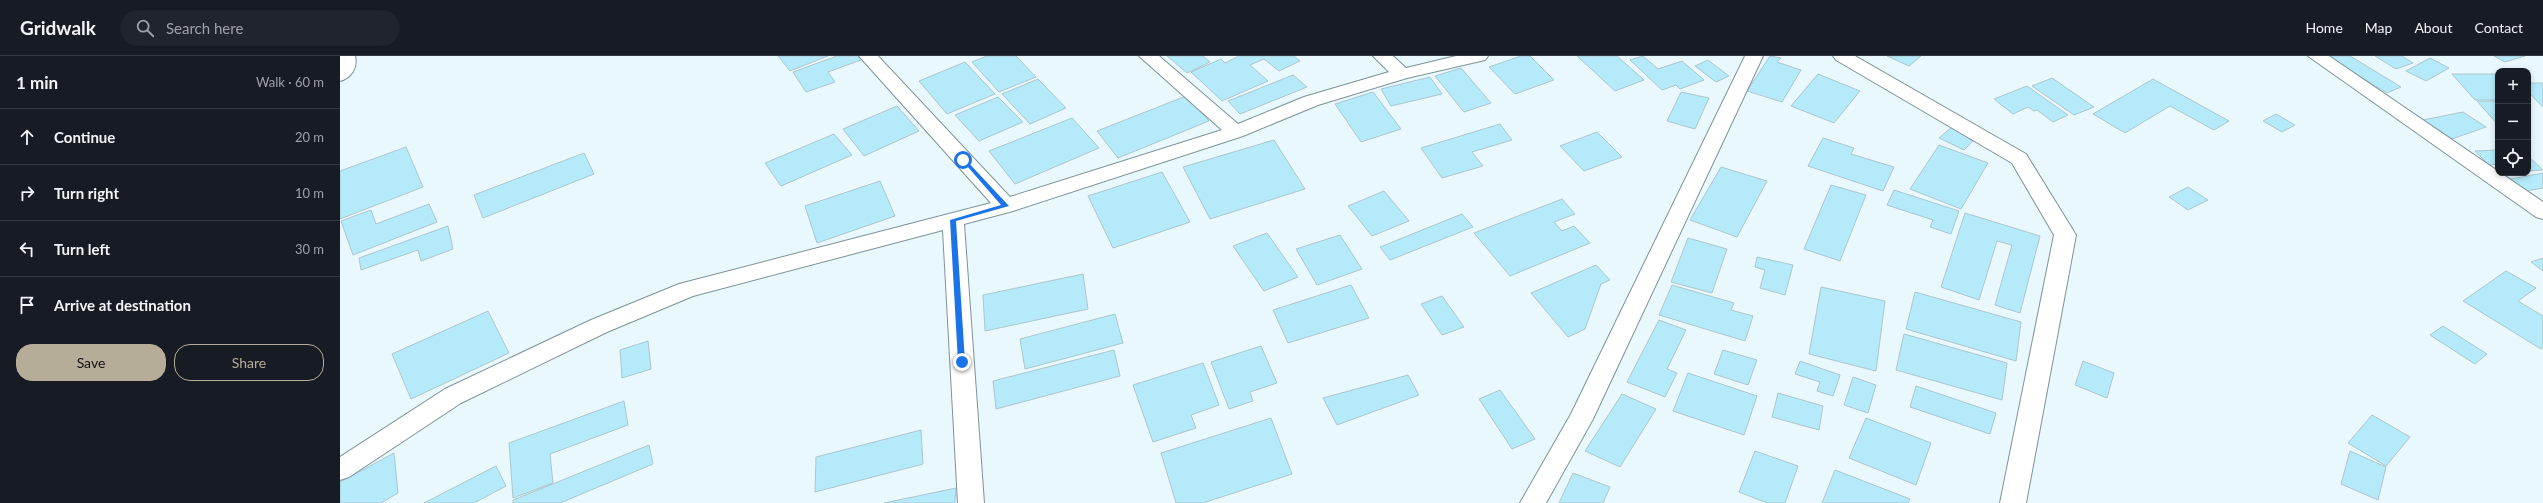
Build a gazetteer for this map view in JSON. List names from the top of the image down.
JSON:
{
  "page": {
    "header": "Gridwalk",
    "search": "Search here",
    "nav": [
      "Home",
      "Map",
      "About",
      "Contact"
    ],
    "heading": ["1 min", "Walk · 60 m"],
    "map_buttons": ["+", "−"],
    "list": [
      ["Continue", "20 m"],
      ["Turn right", "10 m"],
      ["Turn left", "30 m"],
      "Arrive at destination"
    ],
    "buttons": ["Save", "Share"]
  }
}
